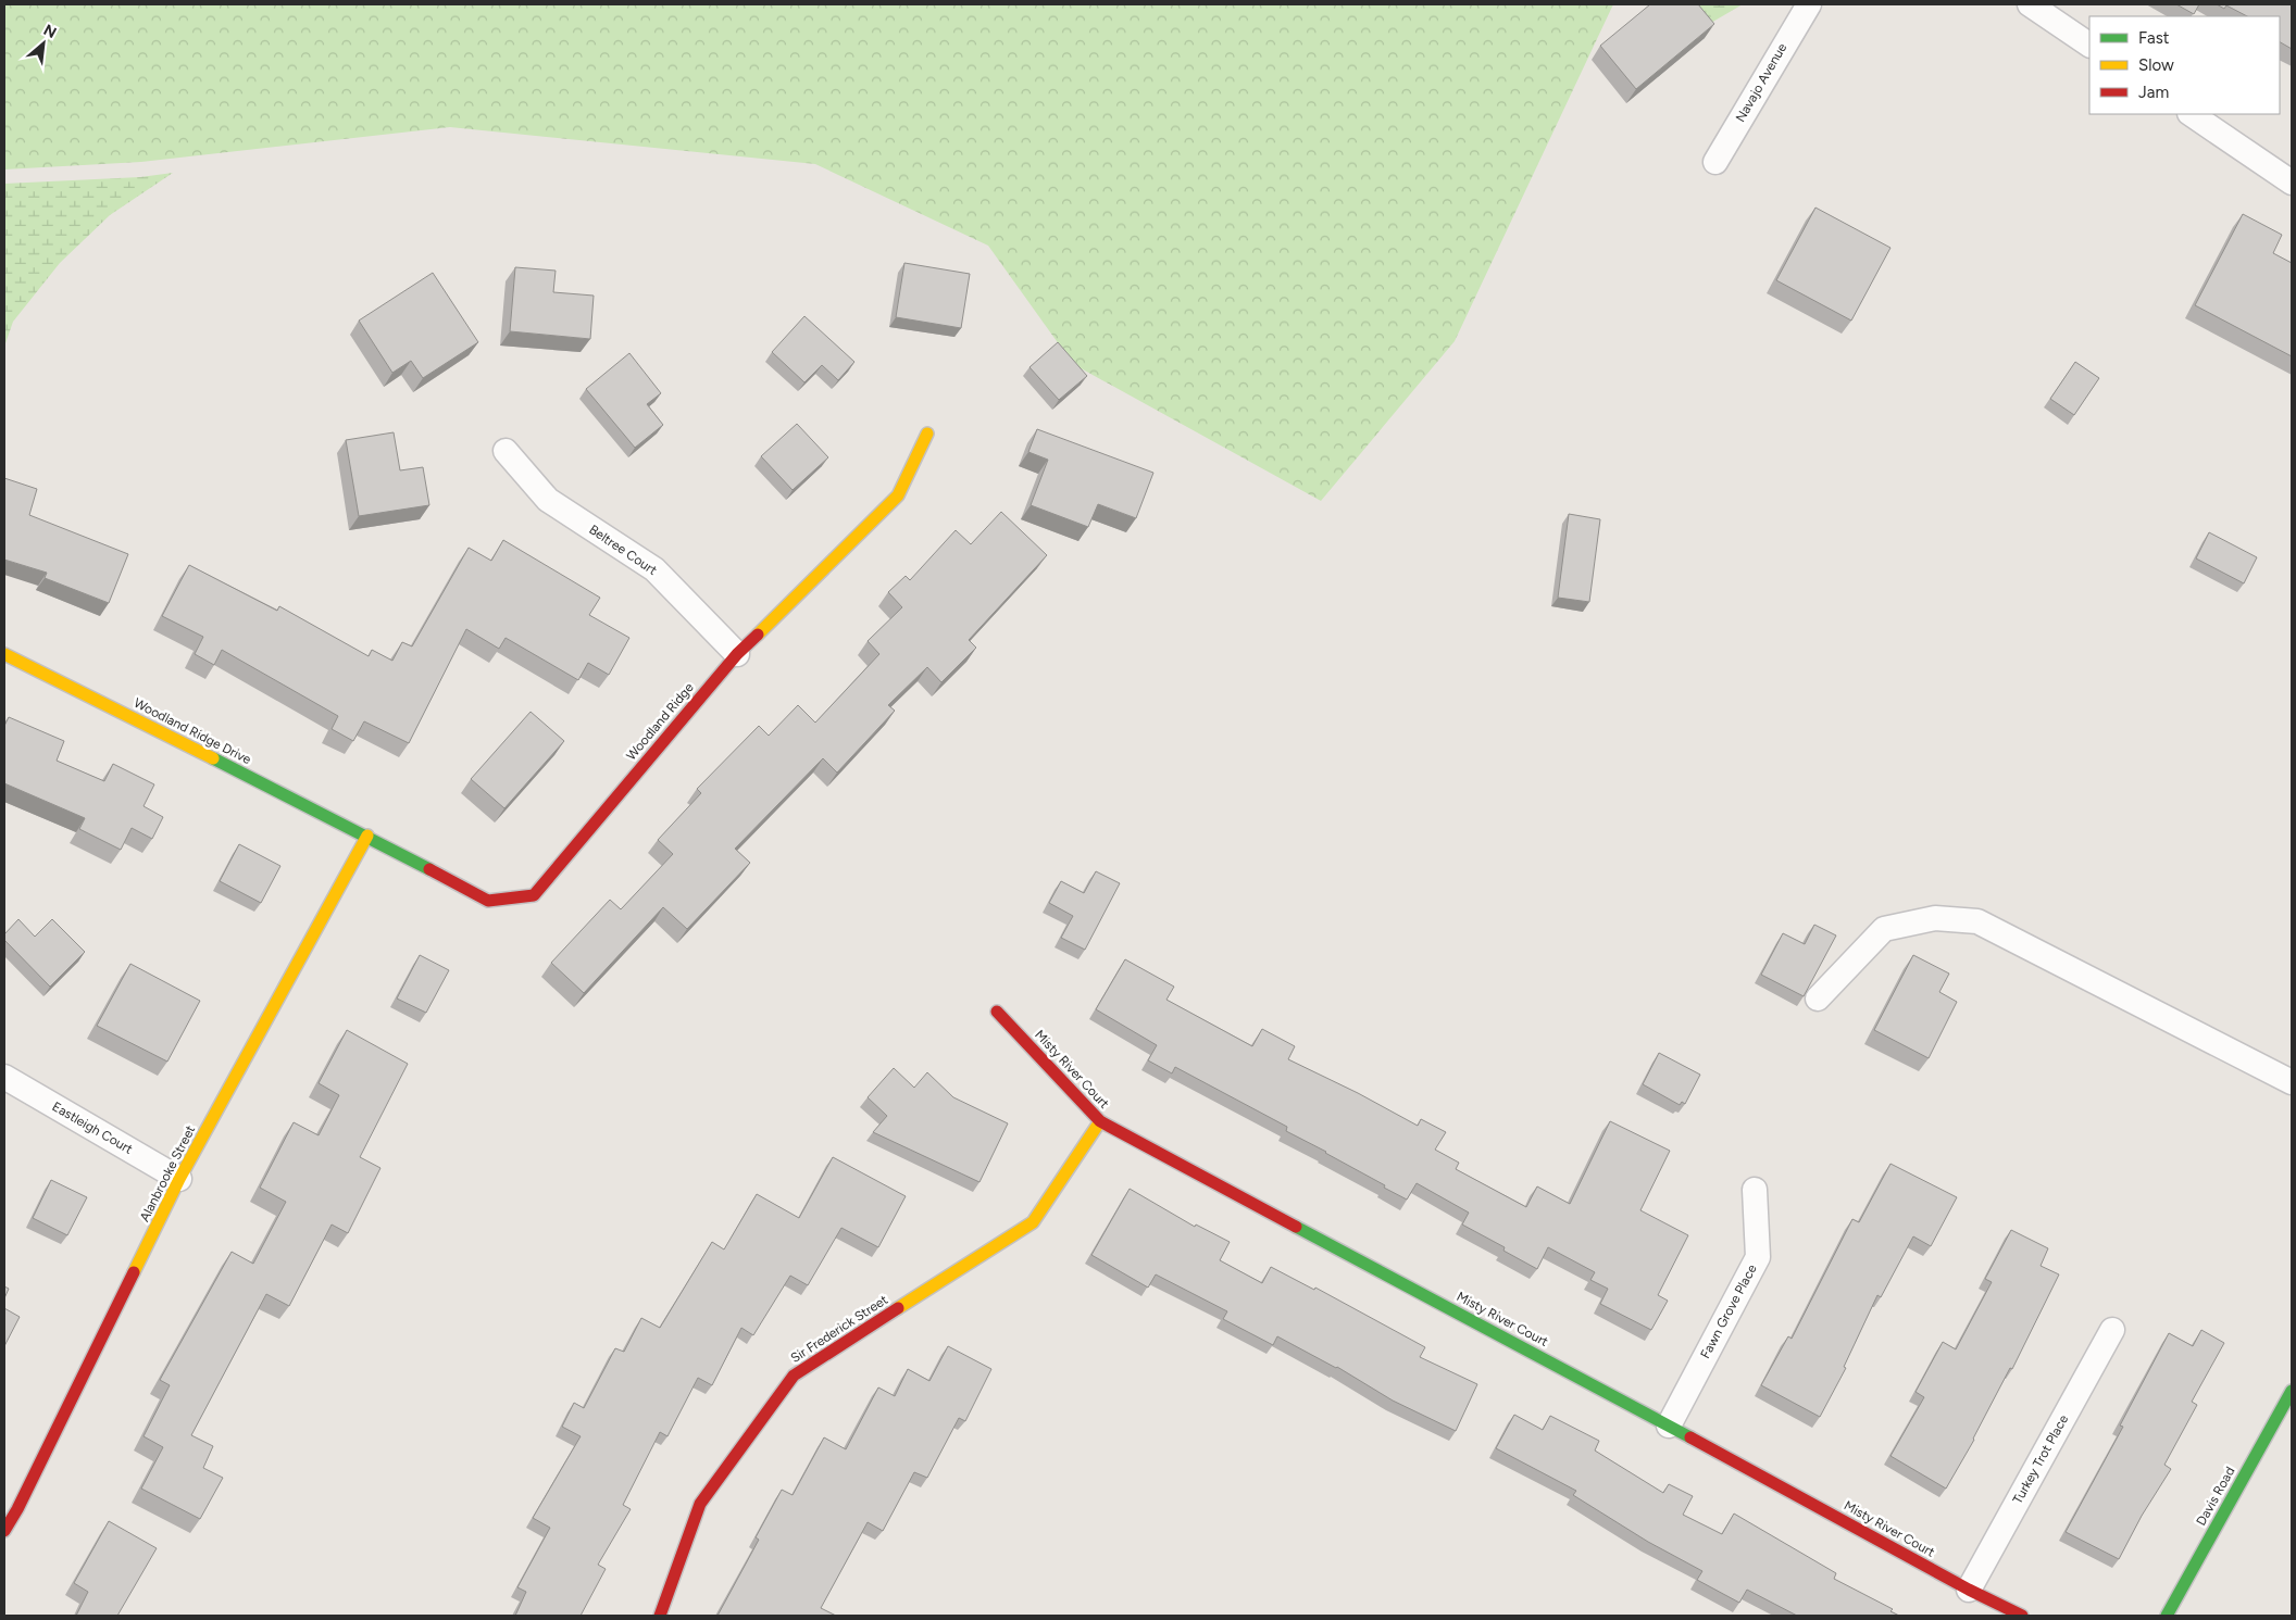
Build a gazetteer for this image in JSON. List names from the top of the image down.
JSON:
{
  "streets": {
    "street": [
      "Navajo Avenue",
      "Beltree Court",
      "Woodland Ridge",
      "Woodland Ridge Drive",
      "Misty River Court",
      "Eastleigh Court",
      "Alanbrooke Street",
      "Fawn Grove Place",
      "Sir Frederick Street",
      "Turkey Trot Place",
      "Davis Road"
    ]
  },
  "crossings": [
    ["Beltree Court", "Woodland Ridge"],
    ["Woodland Ridge", "Woodland Ridge Drive"],
    ["Woodland Ridge", "Alanbrooke Street"],
    ["Woodland Ridge Drive", "Alanbrooke Street"],
    ["Misty River Court", "Fawn Grove Place"],
    ["Misty River Court", "Sir Frederick Street"],
    ["Misty River Court", "Turkey Trot Place"],
    ["Eastleigh Court", "Alanbrooke Street"]
  ],
  "legend": ["Fast", "Slow", "Jam"],
  "north": "top right"
}
